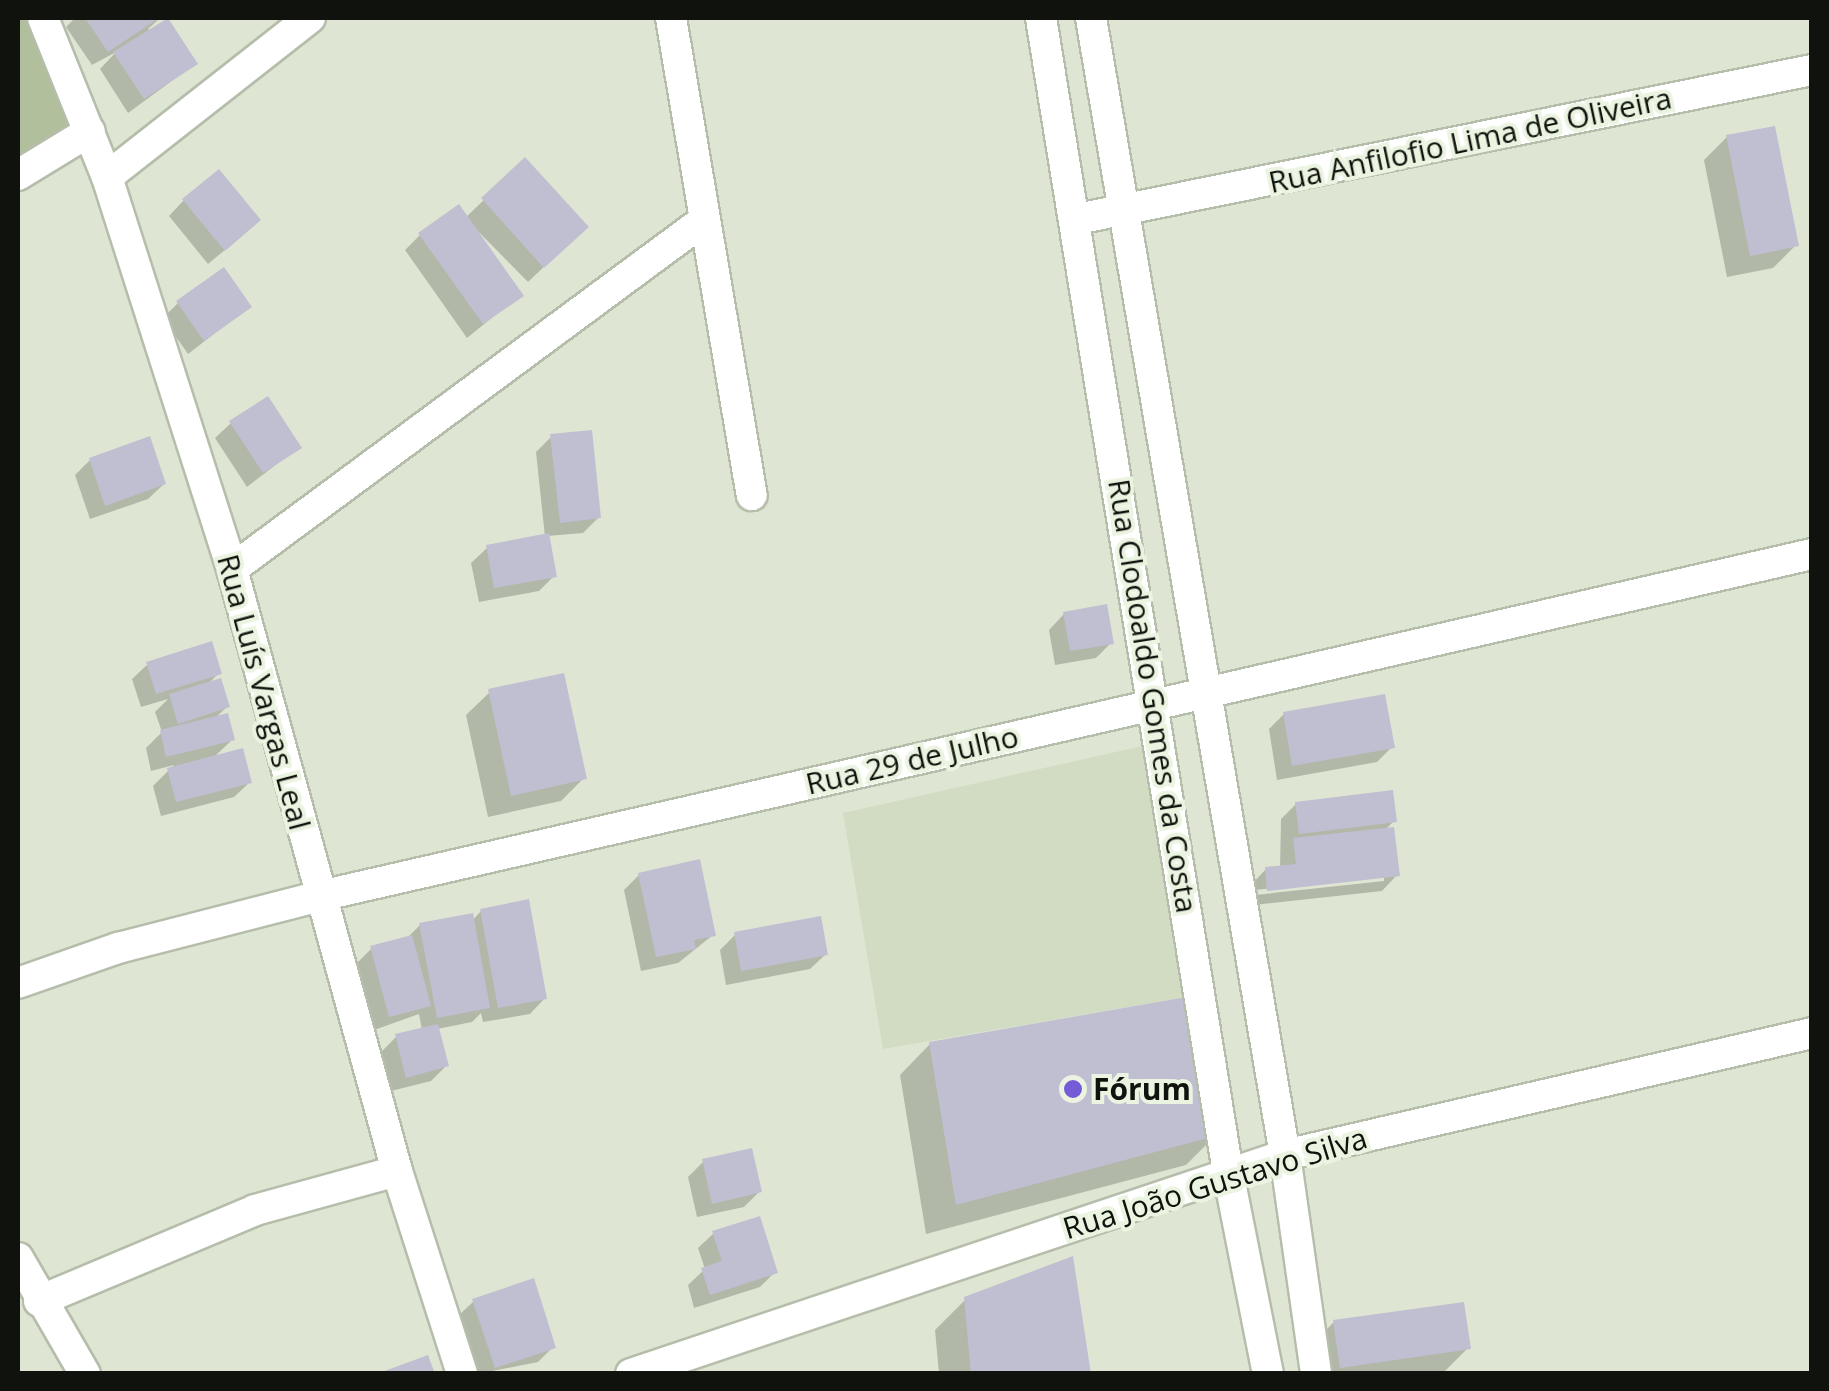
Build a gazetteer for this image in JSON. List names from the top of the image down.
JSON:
{
  "streets": {
    "street": [
      "Rua Anfilofio Lima de Oliveira",
      "Rua Luís Vargas Leal",
      "Rua Clodoaldo Gomes da Costa",
      "Rua 29 de Julho",
      "Rua João Gustavo Silva"
    ]
  },
  "crossings": [
    ["Rua Anfilofio Lima de Oliveira", "Rua Clodoaldo Gomes da Costa"],
    ["Rua Luís Vargas Leal", "Rua 29 de Julho"],
    ["Rua Clodoaldo Gomes da Costa", "Rua 29 de Julho"],
    ["Rua Clodoaldo Gomes da Costa", "Rua João Gustavo Silva"]
  ],
  "places": ["Fórum"]
}
